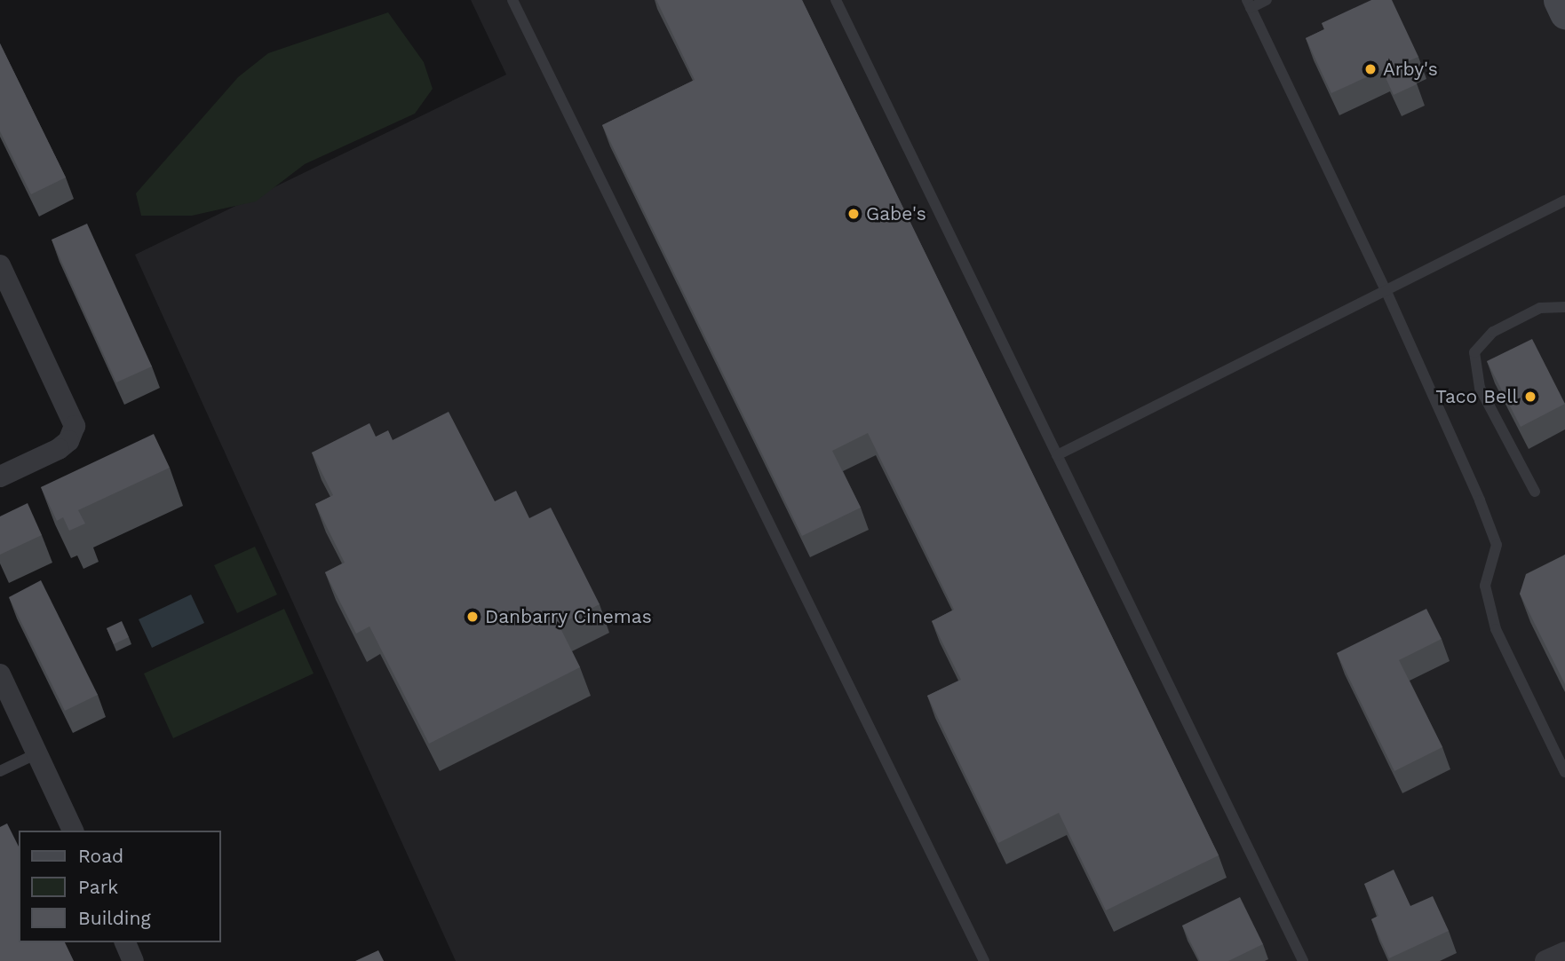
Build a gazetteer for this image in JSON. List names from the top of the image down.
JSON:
{
  "places": [
    "Arby's",
    "Gabe's",
    "Taco Bell",
    "Danbarry Cinemas"
  ],
  "legend": ["Road", "Park", "Building"]
}
